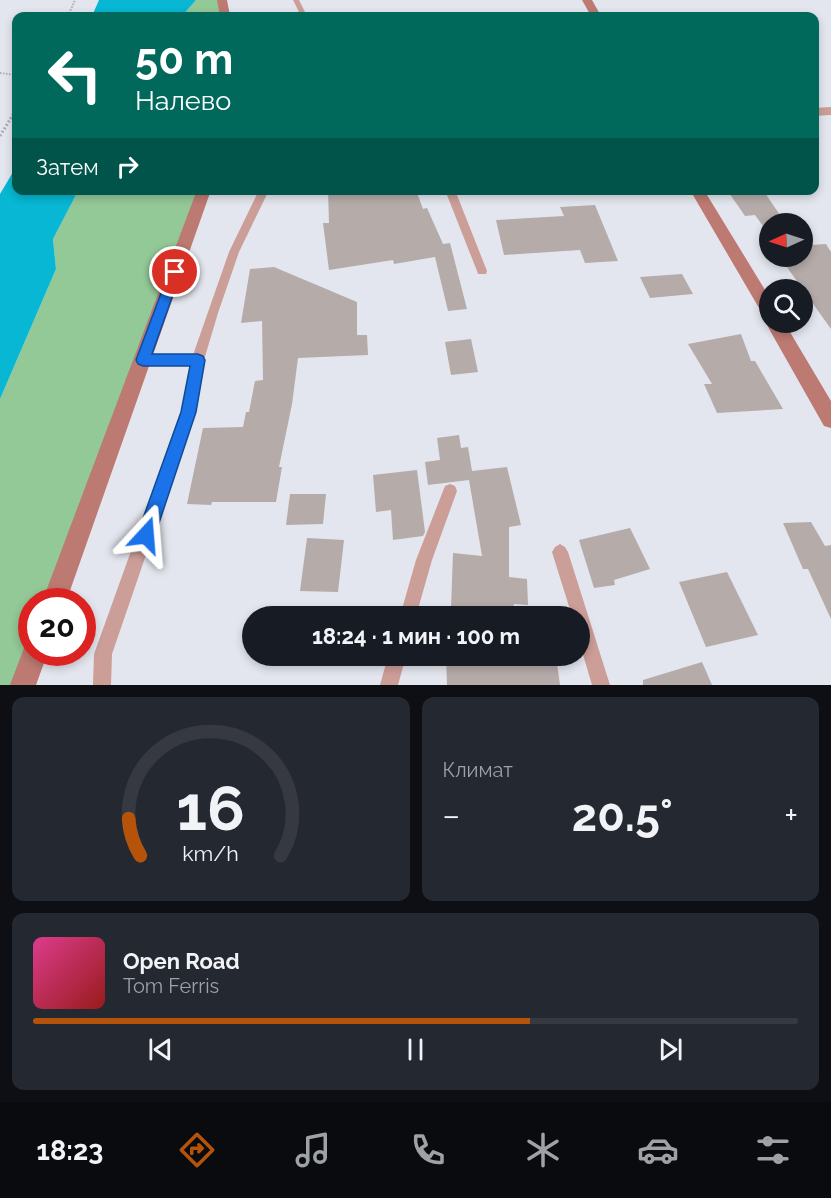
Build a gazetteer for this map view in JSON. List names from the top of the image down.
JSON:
{
  "north": "left",
  "page": {
    "turn": ["50 m", "Налево"],
    "then": "Затем",
    "limit": "20",
    "trip": "18:24 · 1 мин · 100 m",
    "tile": "Климат",
    "heat": ["−", "20.5°", "+"],
    "song": ["Open Road", "Tom Ferris"],
    "tabs": "18:23",
    "gauge": ["16", "km/h"]
  }
}
